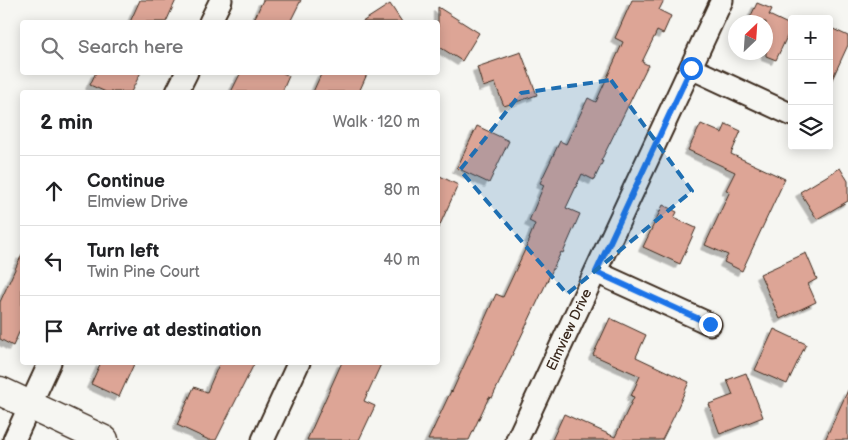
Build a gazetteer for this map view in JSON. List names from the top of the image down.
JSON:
{
  "streets": {
    "street": ["Elmview Drive"]
  },
  "north": "top right",
  "page": {
    "map_buttons": ["+", "−"],
    "search": "Search here",
    "heading": ["2 min", "Walk · 120 m"],
    "list": [
      ["Continue", "Elmview Drive", "80 m"],
      ["Turn left", "Twin Pine Court", "40 m"],
      "Arrive at destination"
    ]
  }
}
